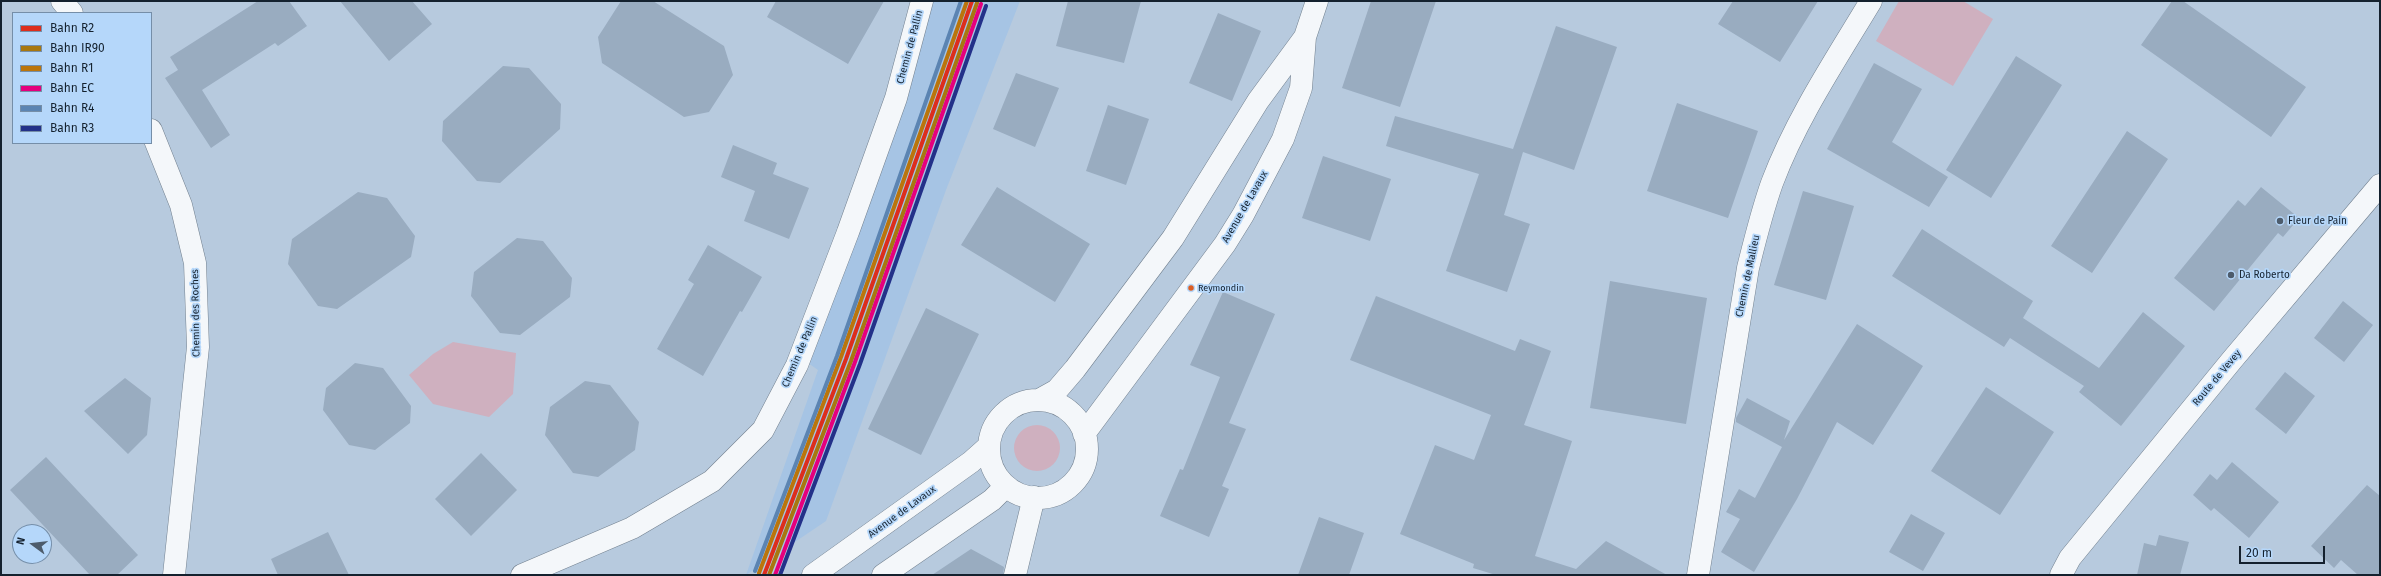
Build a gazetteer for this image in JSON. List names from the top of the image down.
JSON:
{
  "streets": {
    "main road": [
      "Chemin de Pallin",
      "Avenue de Lavaux",
      "Chemin de Mallieu",
      "Chemin des Roches",
      "Route de Vevey"
    ]
  },
  "places": ["Fleur de Pain", "Da Roberto", "Reymondin"],
  "lines": [
    "rail line R2",
    "rail line R1",
    "rail line R4",
    "rail line IR90",
    "rail line EC",
    "rail line R3"
  ],
  "legend": [
    "Bahn R2",
    "Bahn IR90",
    "Bahn R1",
    "Bahn EC",
    "Bahn R4",
    "Bahn R3"
  ],
  "scale_bar": "20 m",
  "north": "left"
}
